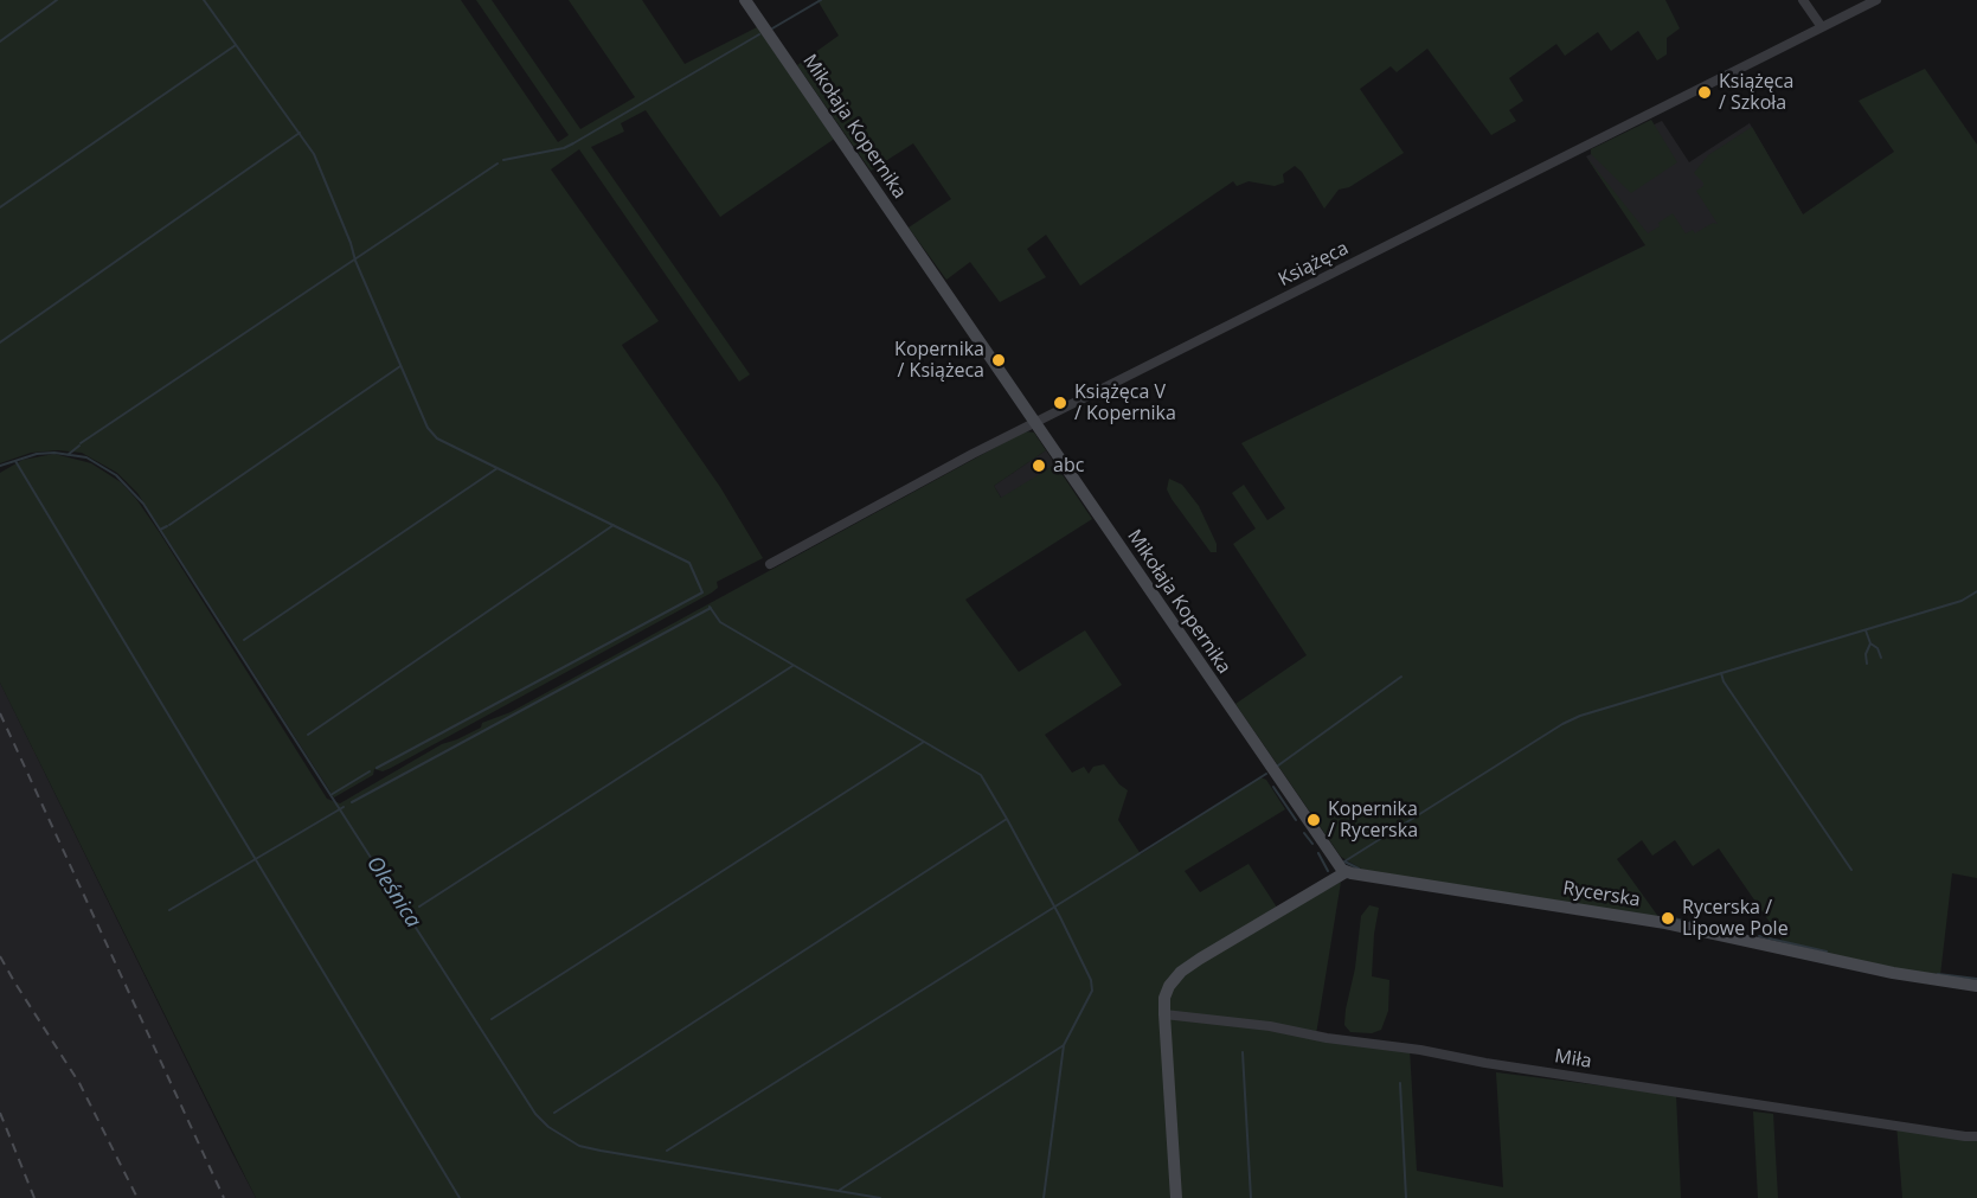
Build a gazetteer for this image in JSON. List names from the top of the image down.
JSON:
{
  "streets": {
    "street": [
      "Mikołaja Kopernika",
      "Książęca",
      "Rycerska",
      "Miła"
    ]
  },
  "crossings": [
    ["Mikołaja Kopernika", "Książęca"],
    ["Mikołaja Kopernika", "Rycerska"]
  ],
  "water": ["Oleśnica"],
  "places": [
    "Książęca / Szkoła",
    "Kopernika / Książeca",
    "Książęca V / Kopernika",
    "abc",
    "Kopernika / Rycerska",
    "Rycerska / Lipowe Pole"
  ]
}
